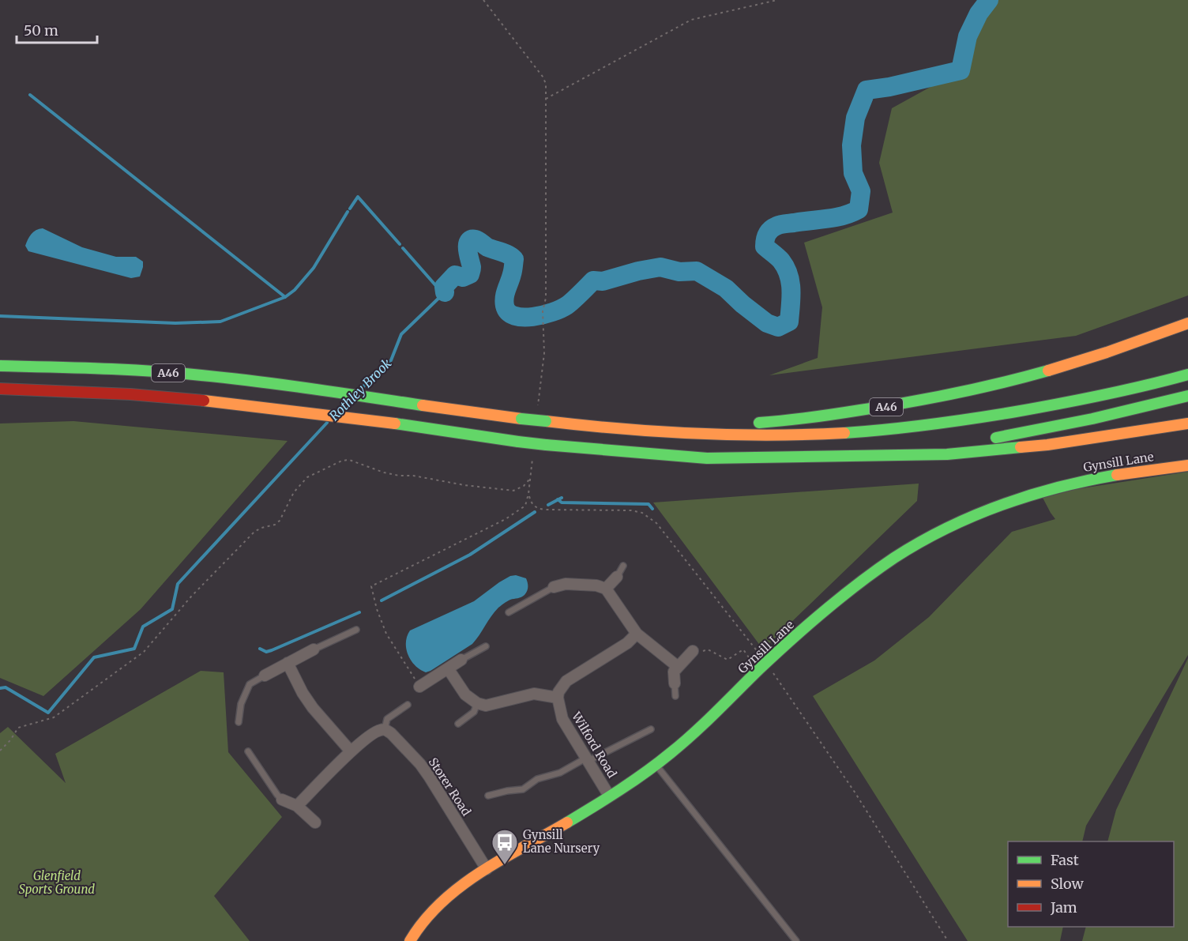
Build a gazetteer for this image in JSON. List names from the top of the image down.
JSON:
{
  "streets": {
    "main road": ["A46", "Gynsill Lane"],
    "street": ["Wilford Road", "Storer Road"]
  },
  "crossings": [
    ["Gynsill Lane", "Wilford Road"],
    ["Gynsill Lane", "Storer Road"]
  ],
  "water": ["Rothley Brook"],
  "parks": ["Glenfield Sports Ground"],
  "places": {
    "bus stop": ["Gynsill Lane Nursery"]
  },
  "legend": ["Fast", "Slow", "Jam"],
  "scale_bar": "50 m"
}
